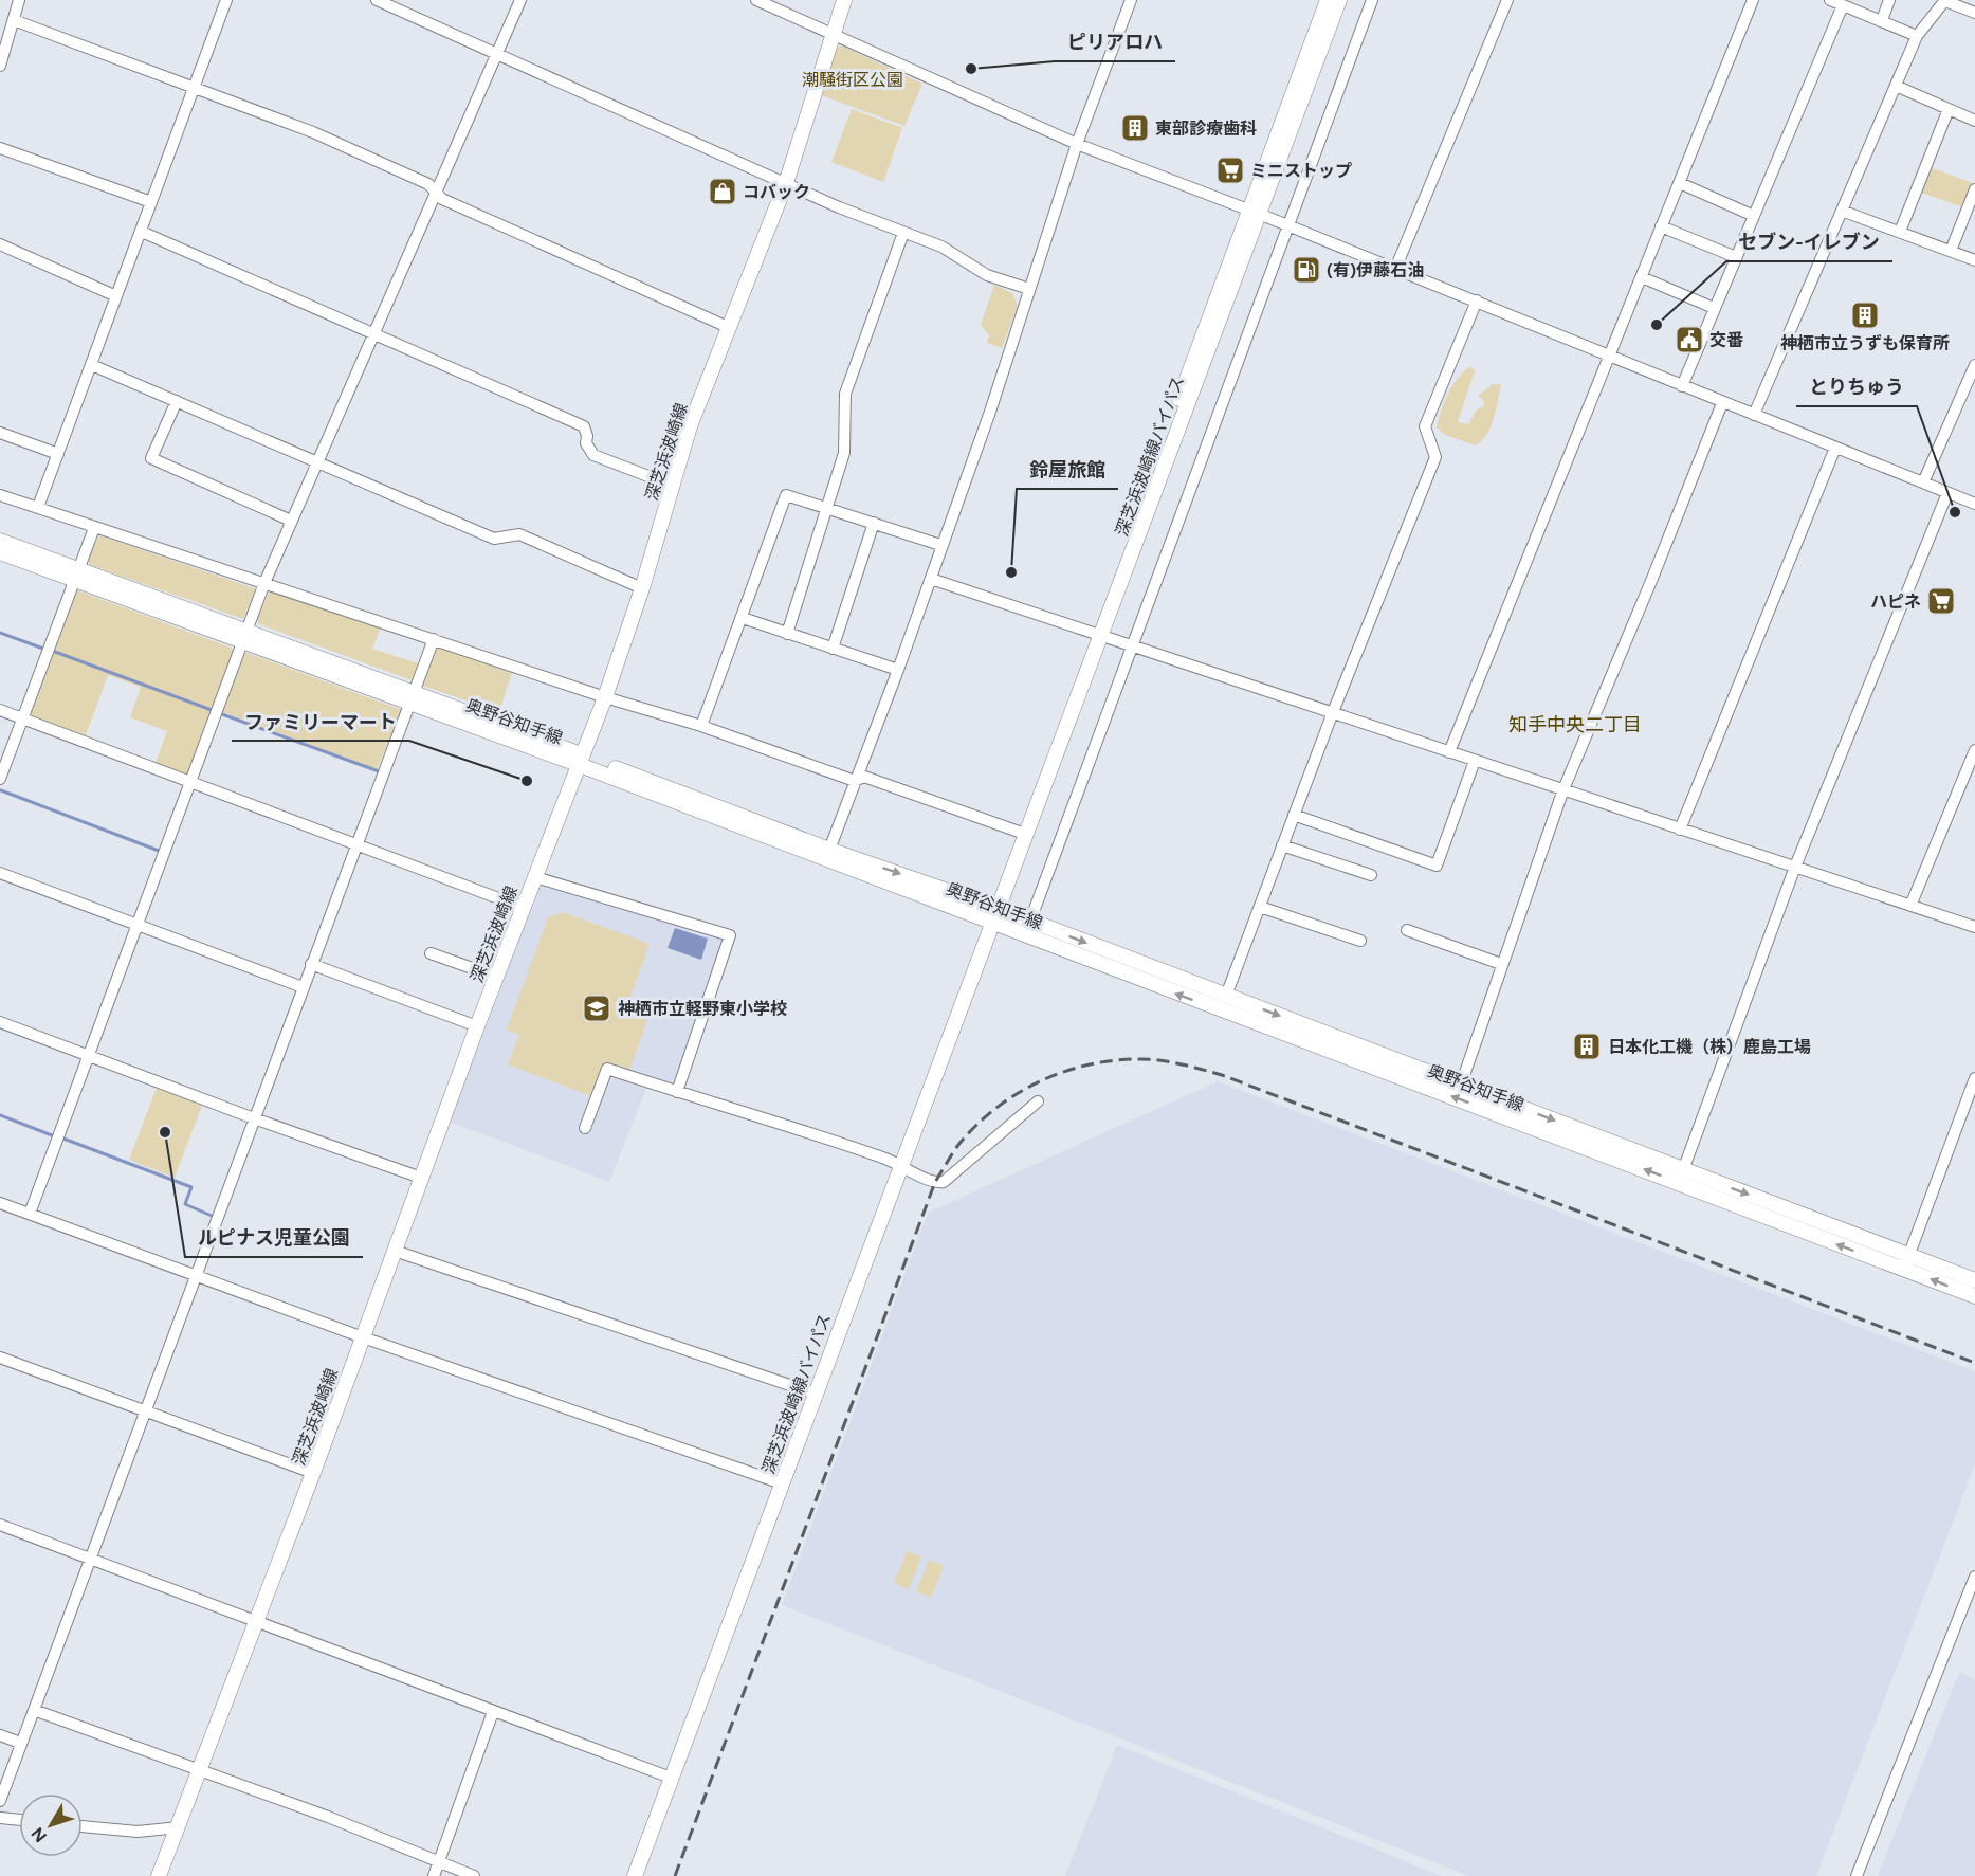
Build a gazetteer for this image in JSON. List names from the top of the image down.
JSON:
{
  "streets": {
    "main road": ["深芝浜波崎線", "深芝浜波崎線バイパス", "奥野谷知手線"]
  },
  "crossings": [
    ["深芝浜波崎線", "奥野谷知手線"],
    ["深芝浜波崎線バイパス", "奥野谷知手線"]
  ],
  "districts": ["知手中央二丁目"],
  "parks": ["潮騒街区公園"],
  "places": {
    "other": [
      "ピリアロハ",
      "セブン-イレブン",
      "とりちゅう",
      "鈴屋旅館",
      "ファミリーマート",
      "ルピナス児童公園"
    ],
    "building": ["東部診療歯科", "神栖市立うずも保育所", "日本化工機（株）鹿島工場"],
    "supermarket": ["ミニストップ", "ハピネ"],
    "shop": ["コバック"],
    "fuel station": ["(有)伊藤石油"],
    "public building": ["交番"],
    "school or university": ["神栖市立軽野東小学校"]
  },
  "north": "bottom left"
}
